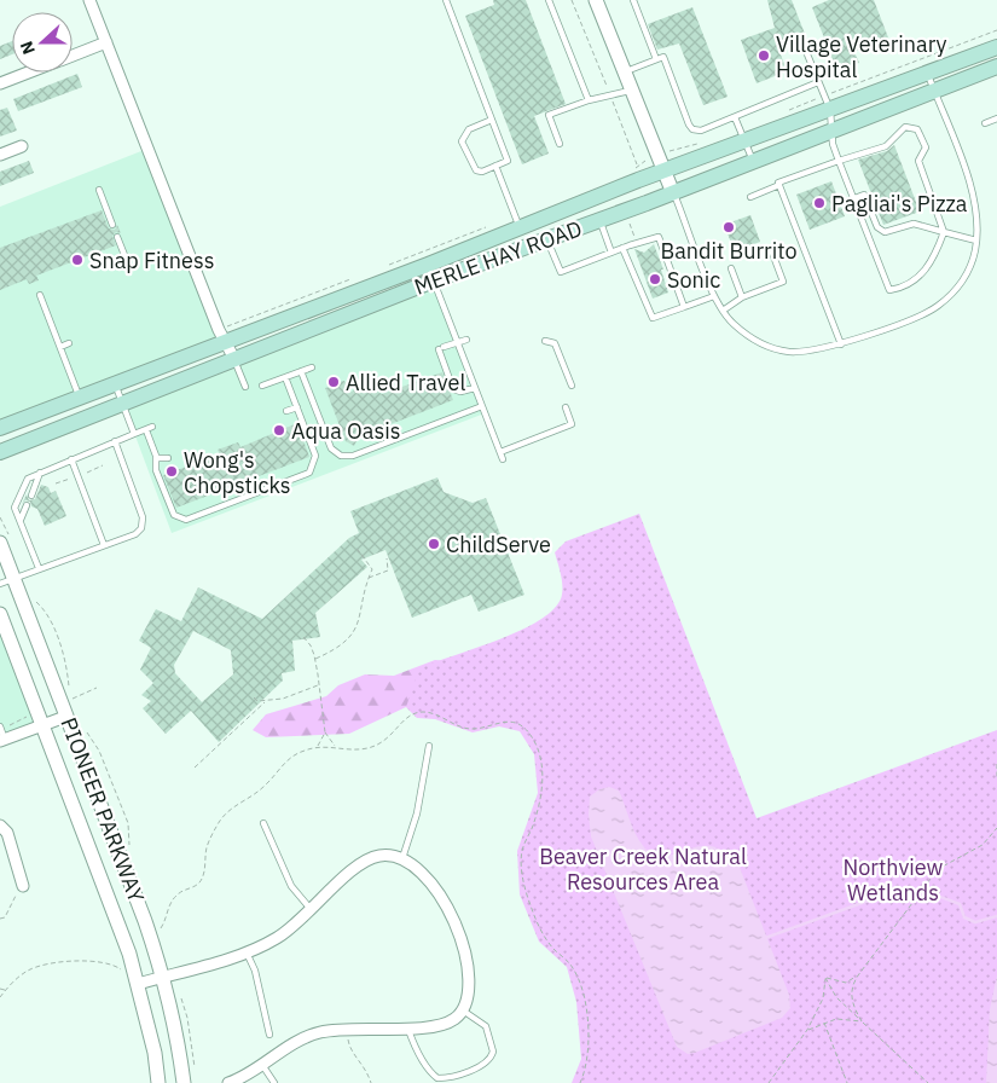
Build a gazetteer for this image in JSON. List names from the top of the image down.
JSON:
{
  "streets": {
    "main road": ["MERLE HAY ROAD"],
    "street": ["PIONEER PARKWAY"]
  },
  "parks": ["Beaver Creek Natural Resources Area", "Northview Wetlands"],
  "places": [
    "Village Veterinary Hospital",
    "Pagliai's Pizza",
    "Bandit Burrito",
    "Snap Fitness",
    "Sonic",
    "Allied Travel",
    "Aqua Oasis",
    "Wong's Chopsticks",
    "ChildServe"
  ],
  "north": "left"
}
